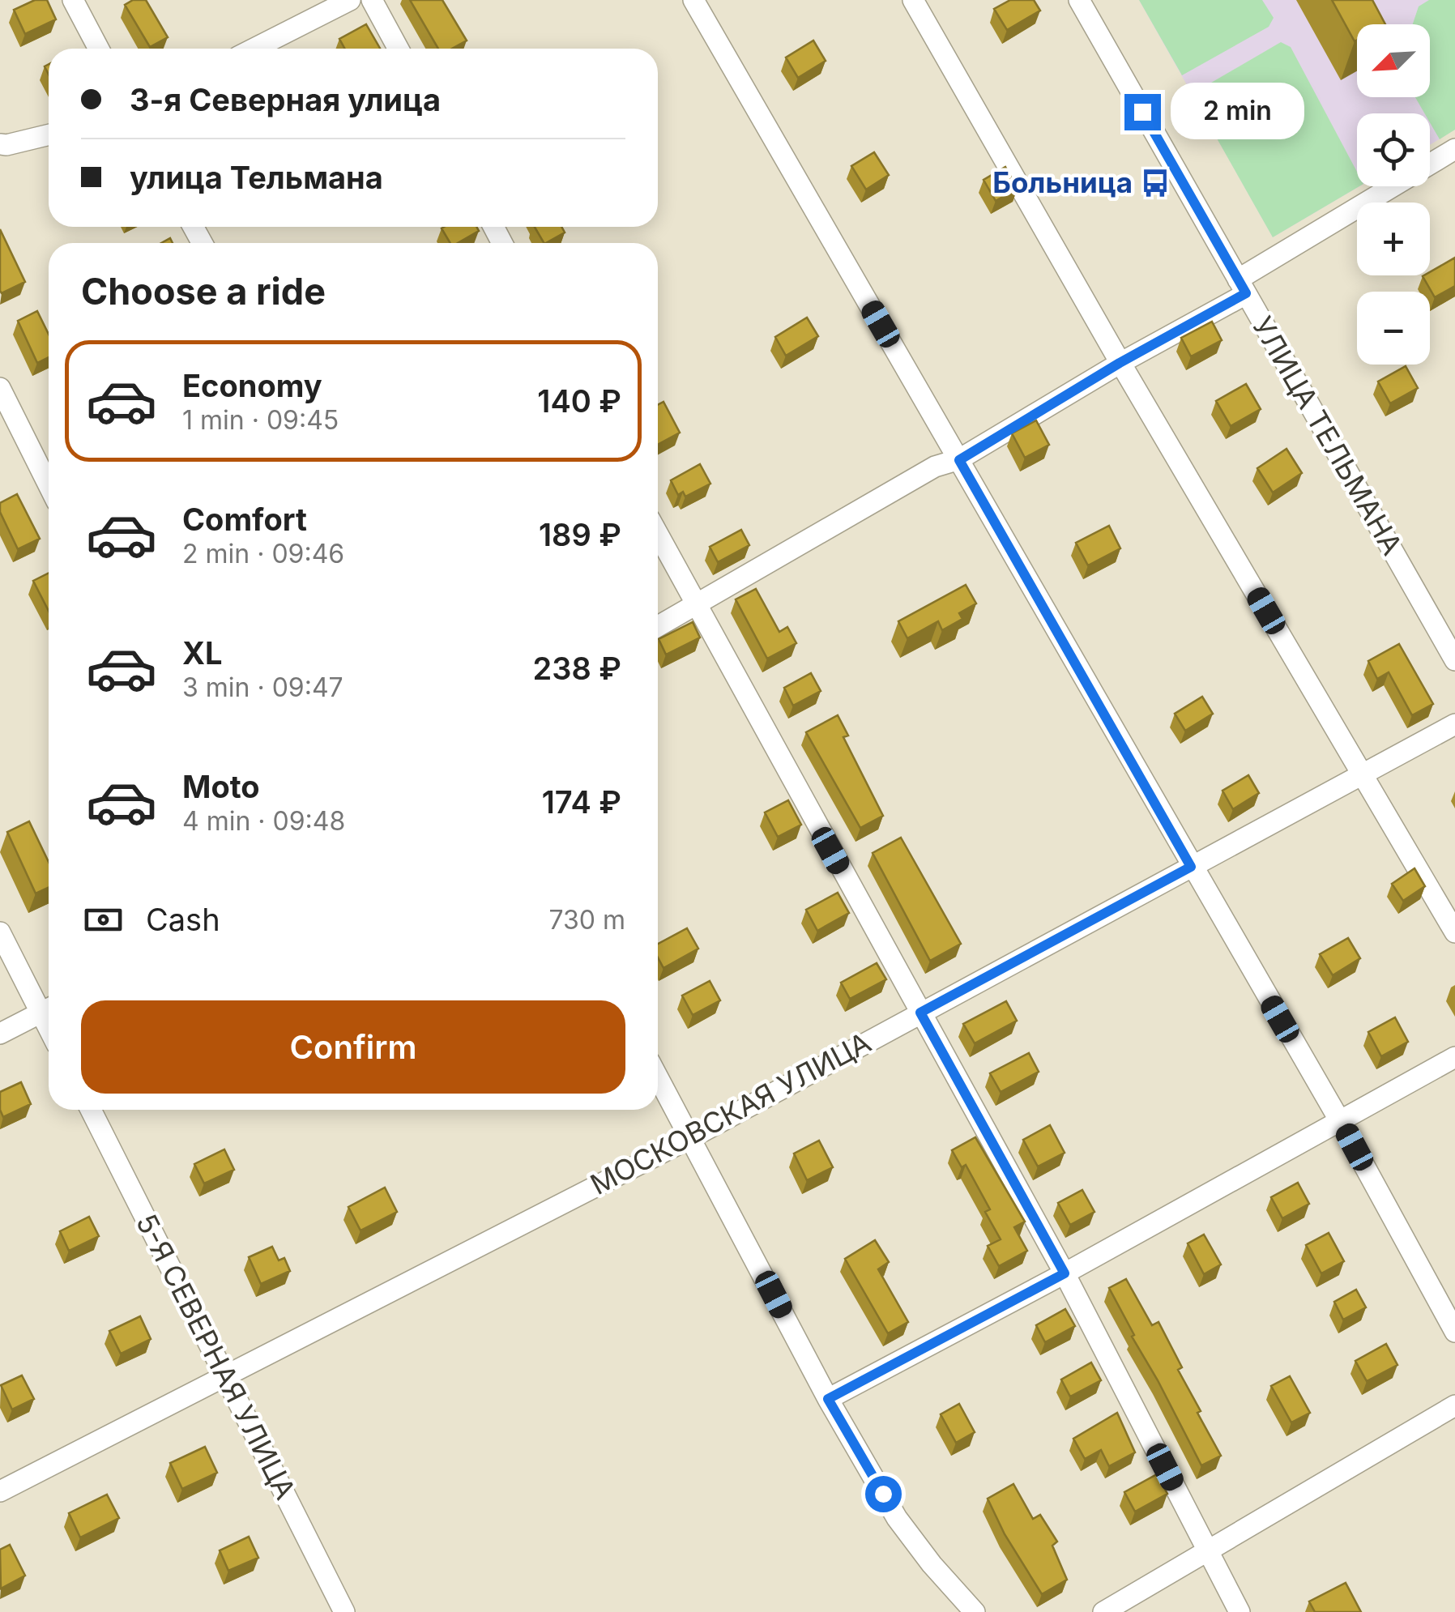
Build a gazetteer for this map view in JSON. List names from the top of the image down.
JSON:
{
  "streets": {
    "street": ["УЛИЦА ТЕЛЬМАНА", "МОСКОВСКАЯ УЛИЦА", "5-Я СЕВЕРНАЯ УЛИЦА"]
  },
  "crossings": [
    ["МОСКОВСКАЯ УЛИЦА", "5-Я СЕВЕРНАЯ УЛИЦА"]
  ],
  "places": {
    "bus stop": ["Больница"]
  },
  "north": "bottom left",
  "page": {
    "map_buttons": ["+", "−"],
    "banner": ["3-я Северная улица", "улица Тельмана"],
    "bubble": "2 min",
    "heading": "Choose a ride",
    "list": [
      {
        "name": "Economy",
        "note": "1 min · 09:45",
        "value": "140 ₽"
      },
      {
        "name": "Comfort",
        "note": "2 min · 09:46",
        "value": "189 ₽"
      },
      {
        "name": "XL",
        "note": "3 min · 09:47",
        "value": "238 ₽"
      },
      {
        "name": "Moto",
        "note": "4 min · 09:48",
        "value": "174 ₽"
      }
    ],
    "pay": ["Cash", "730 m"],
    "buttons": "Confirm"
  }
}
